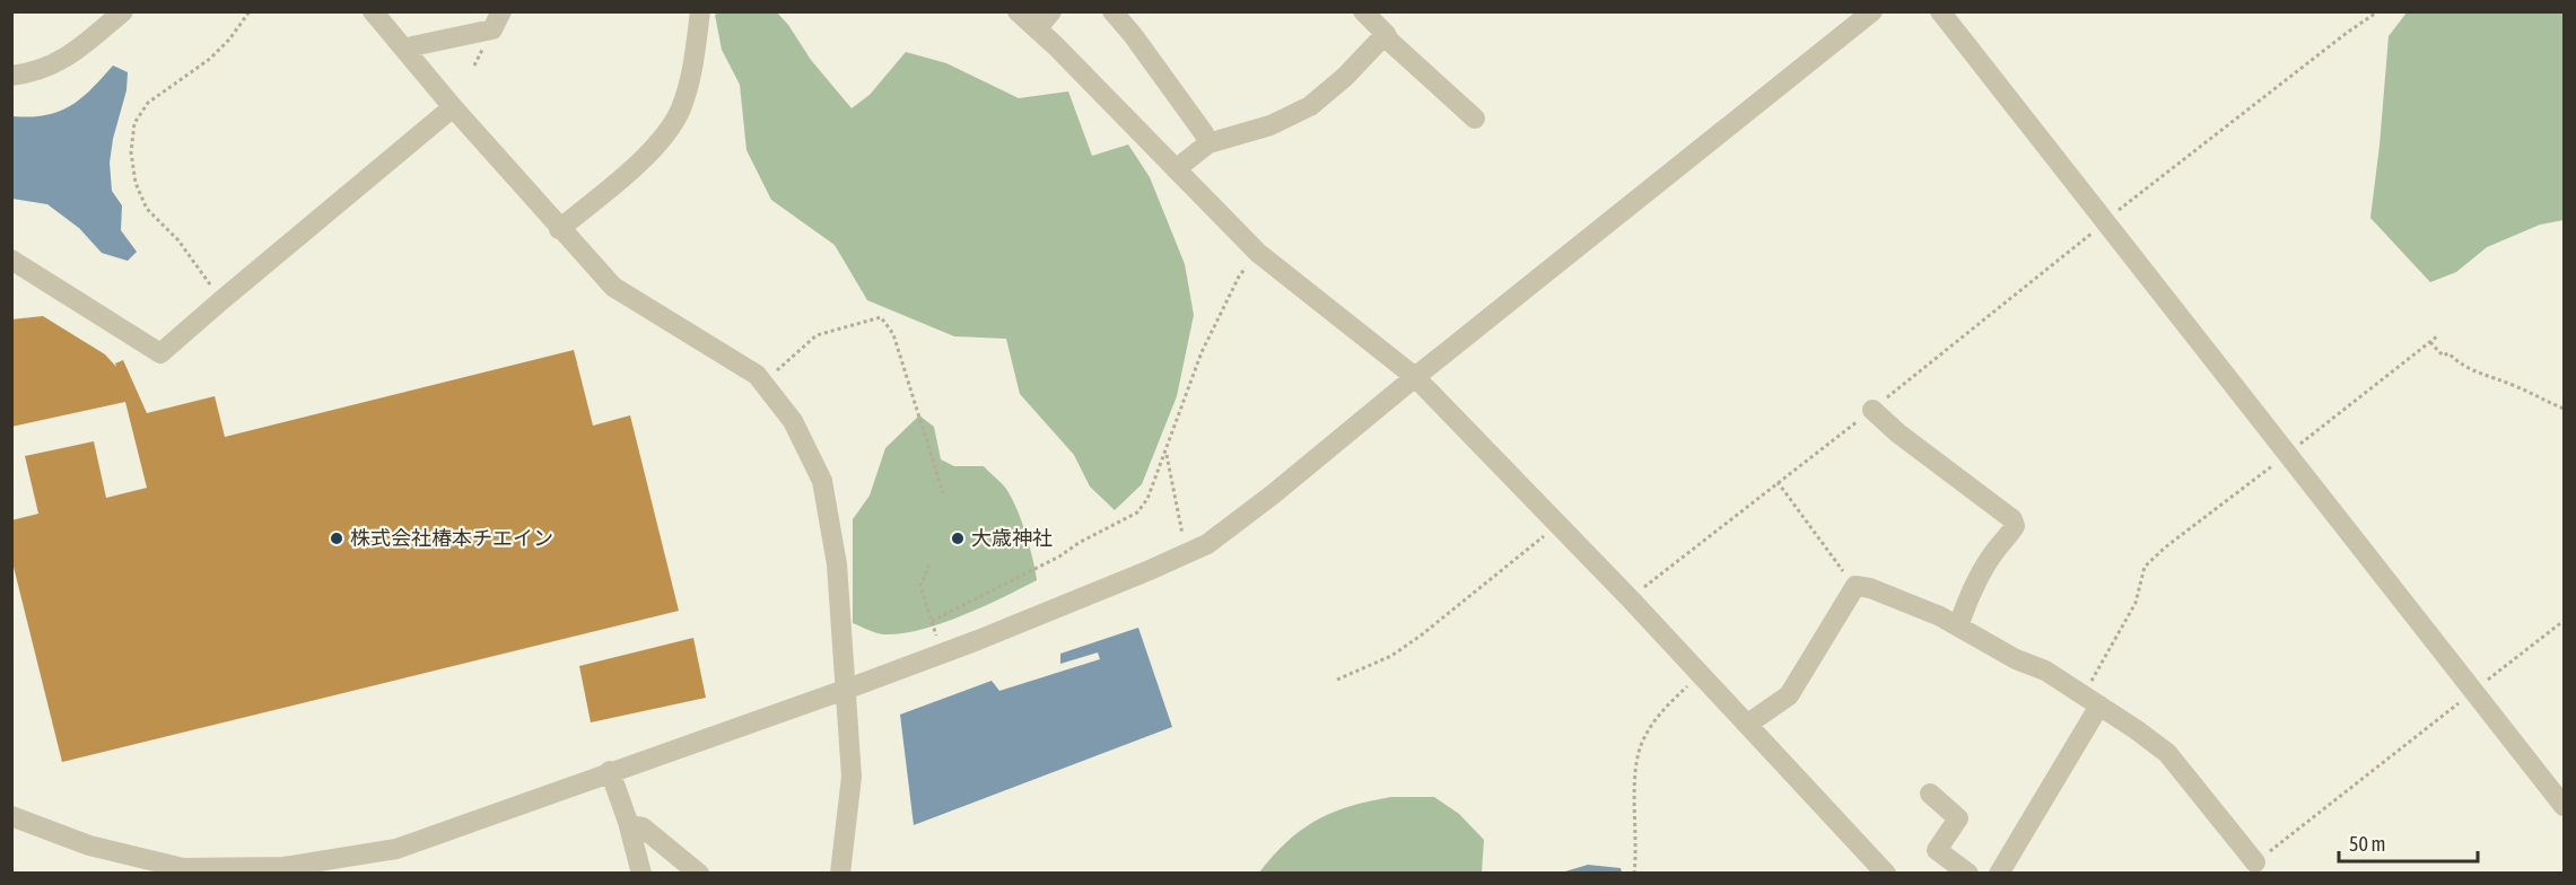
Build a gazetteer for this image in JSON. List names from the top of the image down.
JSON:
{
  "places": ["株式会社椿本チエイン", "大歳神社"],
  "scale_bar": "50 m"
}
